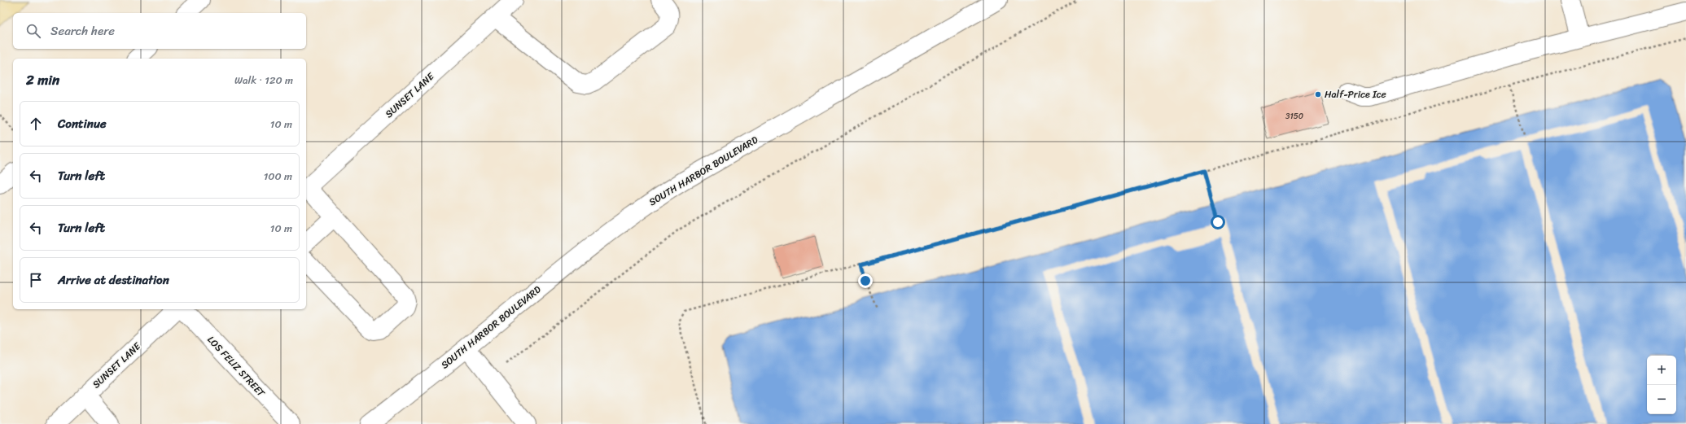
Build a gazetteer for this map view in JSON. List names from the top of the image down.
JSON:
{
  "streets": {
    "street": ["SUNSET LANE", "SOUTH HARBOR BOULEVARD", "LOS FELIZ STREET"]
  },
  "places": ["Half-Price Ice"],
  "house_numbers": ["3150"],
  "page": {
    "search": "Search here",
    "heading": ["2 min", "Walk · 120 m"],
    "list": [
      ["Continue", "10 m"],
      ["Turn left", "100 m"],
      ["Turn left", "10 m"],
      "Arrive at destination"
    ],
    "map_buttons": ["+", "−"]
  }
}
